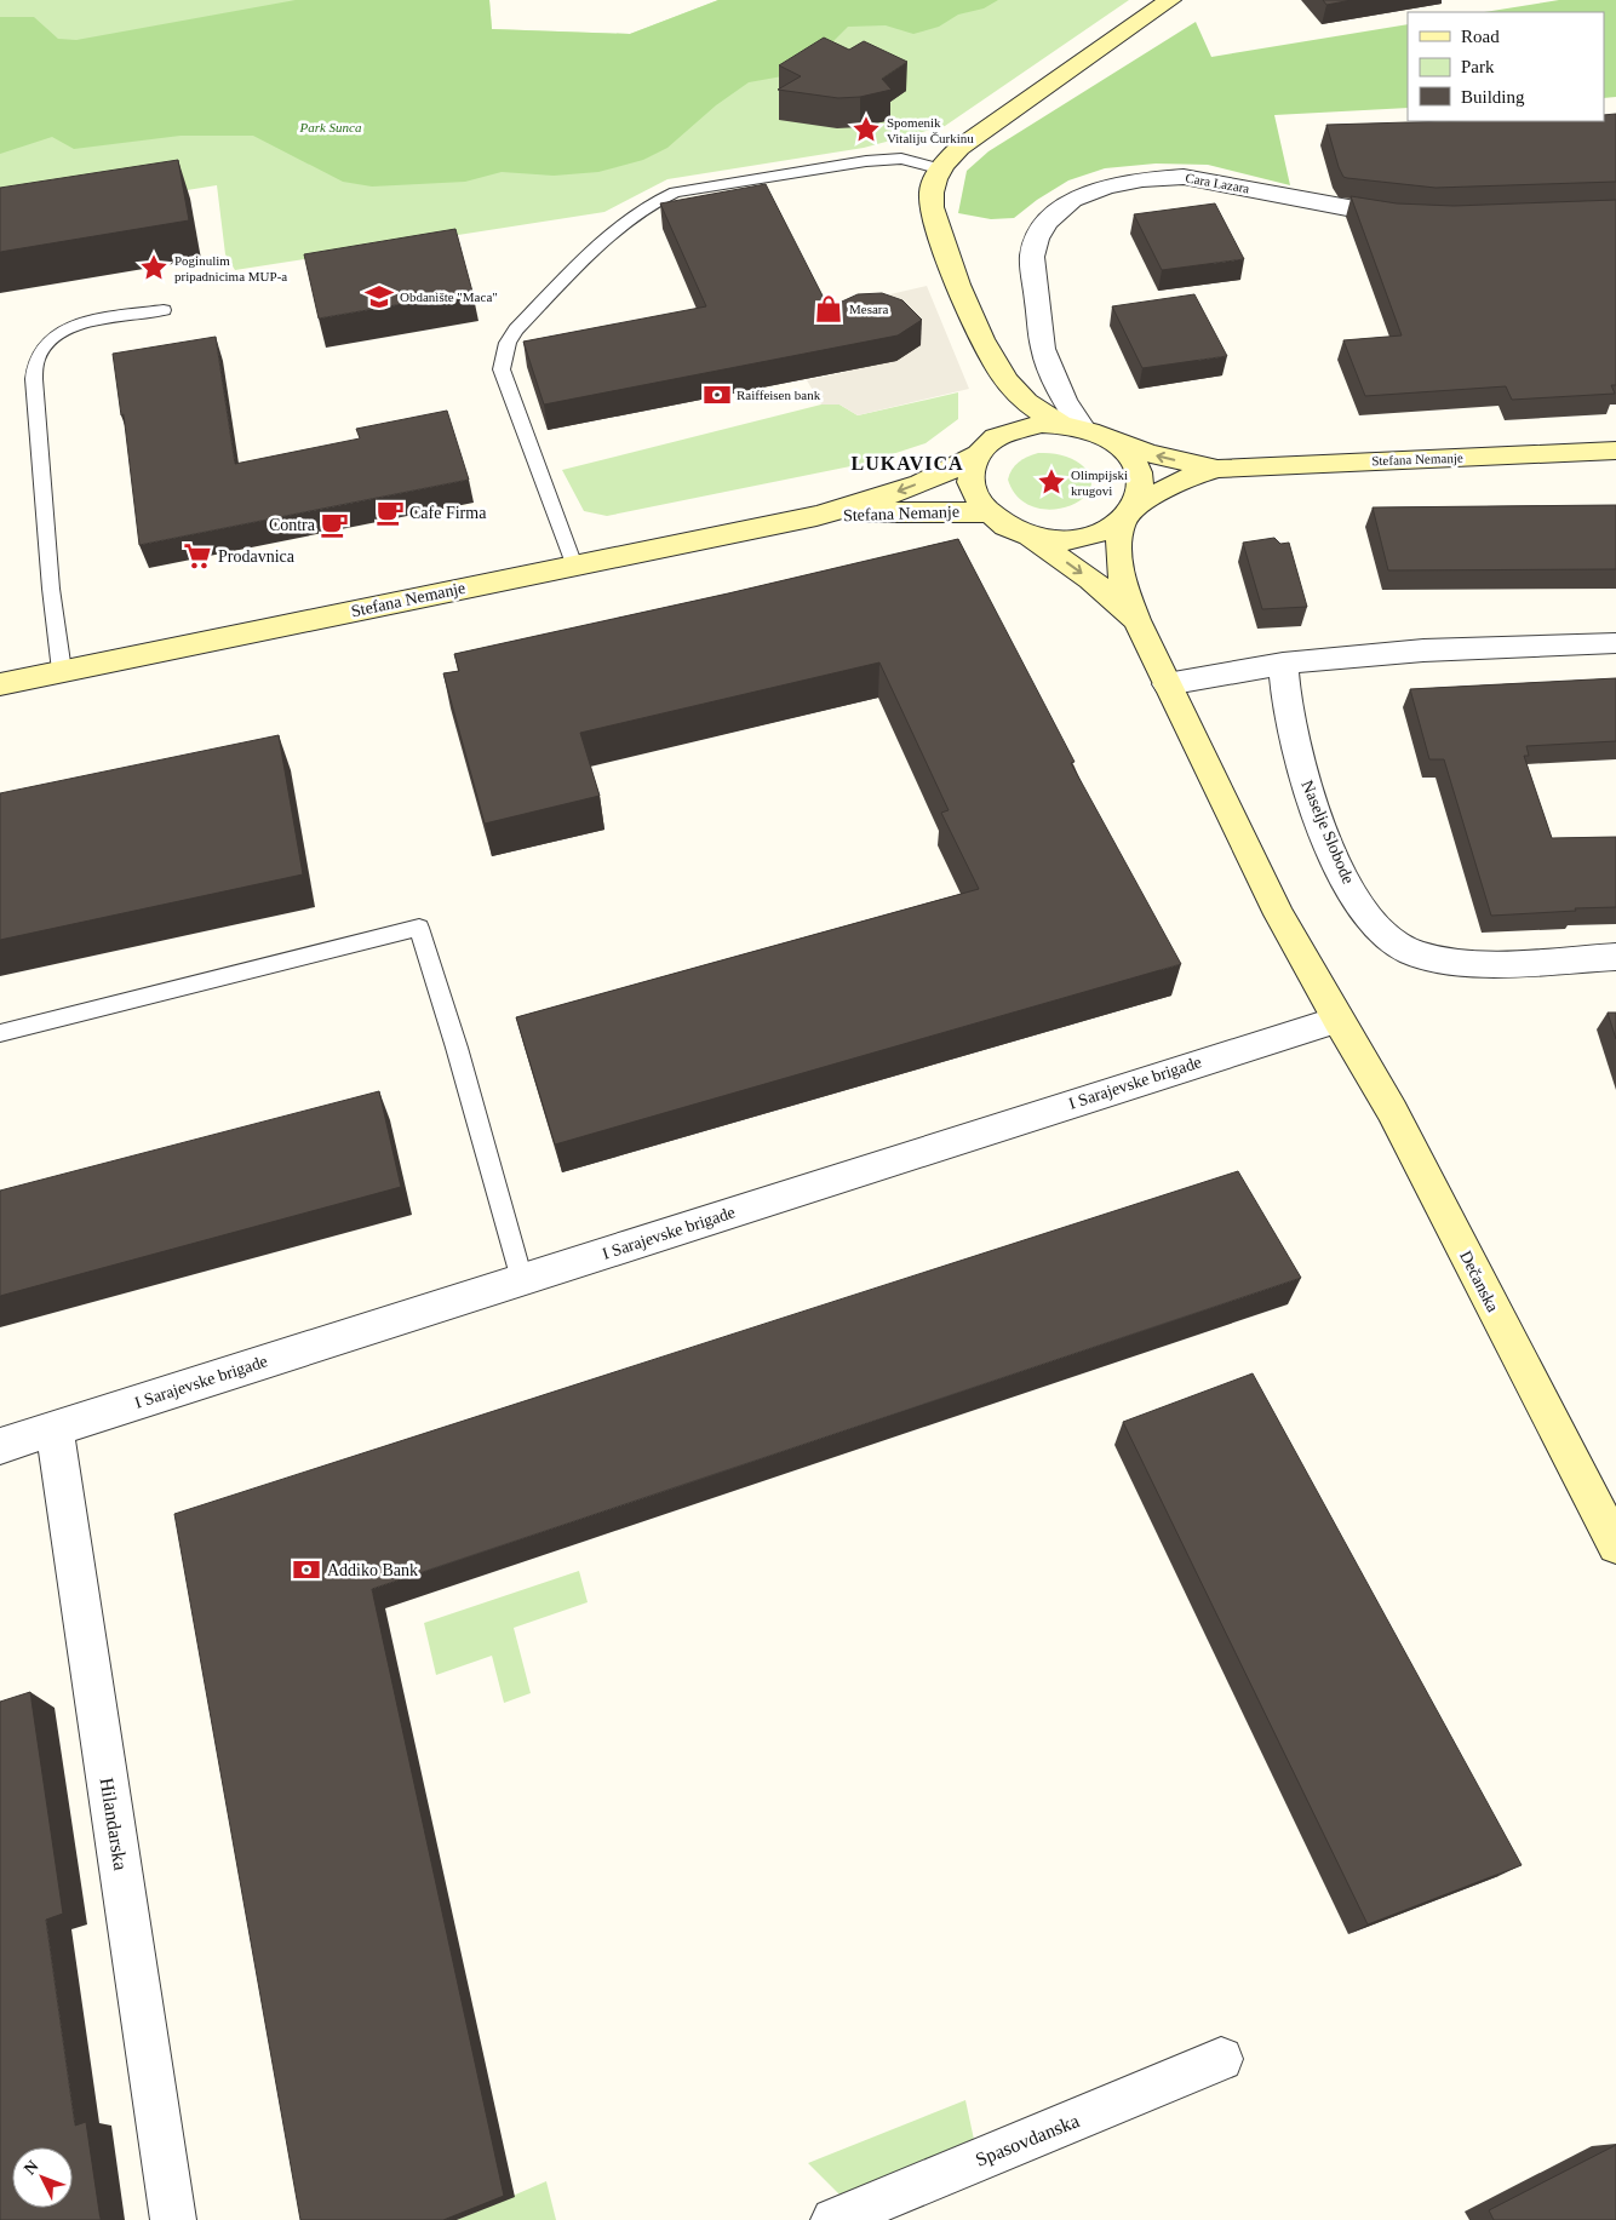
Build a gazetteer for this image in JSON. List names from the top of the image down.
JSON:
{
  "streets": {
    "street": [
      "Cara Lazara",
      "Stefana Nemanje",
      "Naselje Slobode",
      "I Sarajevske brigade",
      "Dečanska",
      "Hilandarska",
      "Spasovdanska"
    ]
  },
  "crossings": [
    ["Cara Lazara", "Stefana Nemanje"],
    ["Cara Lazara", "Dečanska"],
    ["Stefana Nemanje", "Dečanska"],
    ["I Sarajevske brigade", "Dečanska"],
    ["I Sarajevske brigade", "Hilandarska"]
  ],
  "districts": ["LUKAVICA"],
  "parks": ["Park Sunca"],
  "places": {
    "place": ["Spomenik Vitaliju Čurkinu", "Poginulim pripadnicima MUP-a", "Olimpijski krugovi"],
    "school or university": ["Obdanište \"Maca\""],
    "shop": ["Mesara"],
    "bank": ["Raiffeisen bank", "Addiko Bank"],
    "cafe": ["Cafe Firma", "Contra"],
    "supermarket": ["Prodavnica"]
  },
  "legend": ["Road", "Park", "Building"],
  "north": "top left"
}
